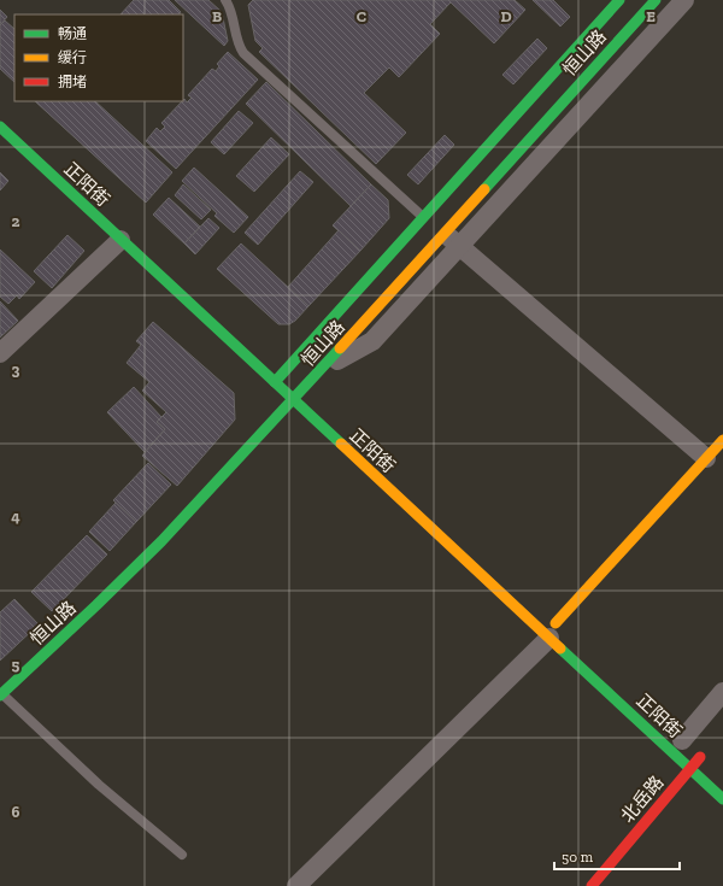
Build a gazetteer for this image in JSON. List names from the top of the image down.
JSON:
{
  "streets": {
    "main road": ["恒山路", "正阳街", "北岳路"]
  },
  "crossings": [
    ["恒山路", "正阳街"],
    ["正阳街", "北岳路"]
  ],
  "legend": ["畅通", "缓行", "拥堵"],
  "scale_bar": "50 m",
  "grid": {
    "columns": [
      "B",
      "C",
      "D",
      "E"
    ],
    "rows": [
      "2",
      "3",
      "4",
      "5",
      "6"
    ]
  }
}
